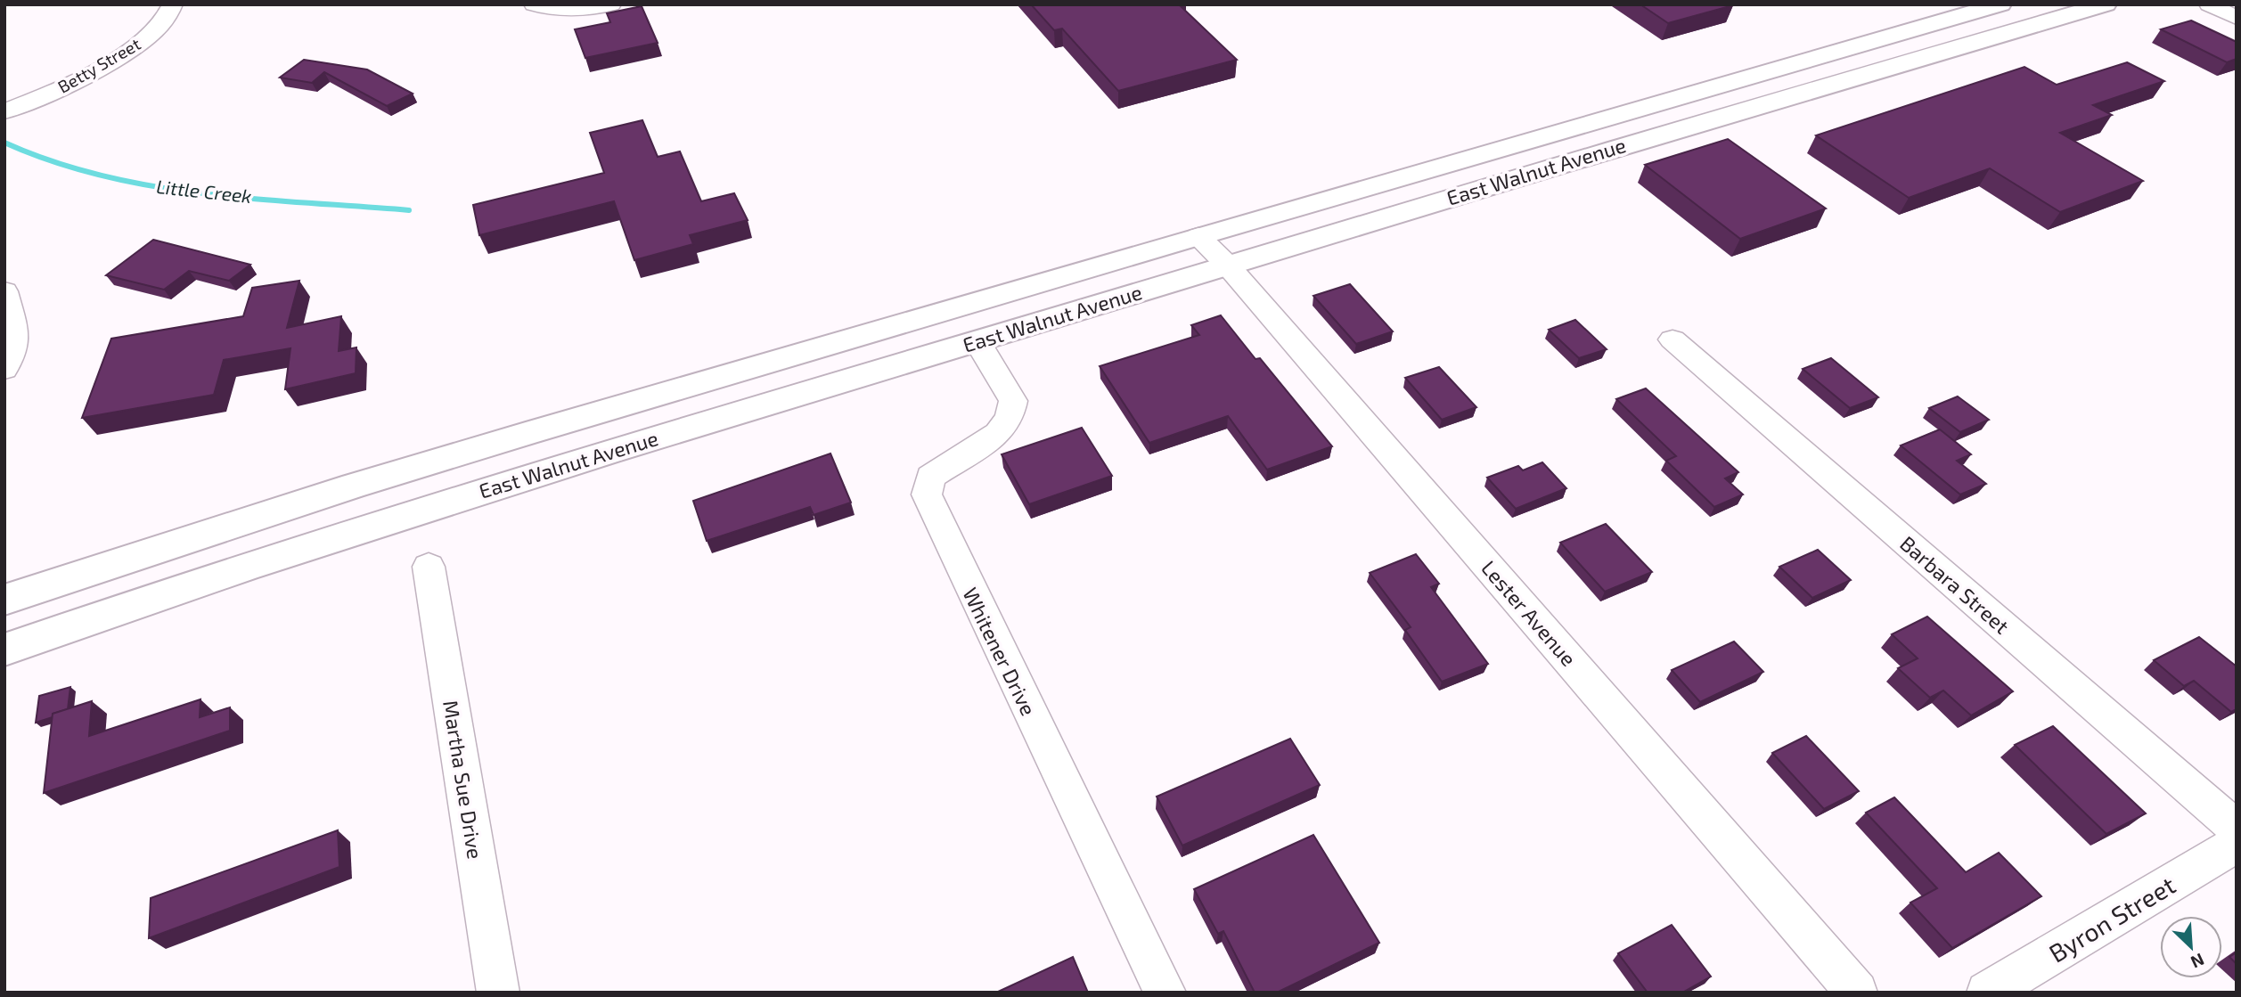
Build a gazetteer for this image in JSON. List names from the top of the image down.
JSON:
{
  "streets": {
    "main road": ["East Walnut Avenue"],
    "street": [
      "Betty Street",
      "Barbara Street",
      "Lester Avenue",
      "Whitener Drive",
      "Martha Sue Drive",
      "Byron Street"
    ]
  },
  "crossings": [
    ["East Walnut Avenue", "Lester Avenue"],
    ["East Walnut Avenue", "Whitener Drive"]
  ],
  "water": ["Little Creek"],
  "north": "bottom right"
}
